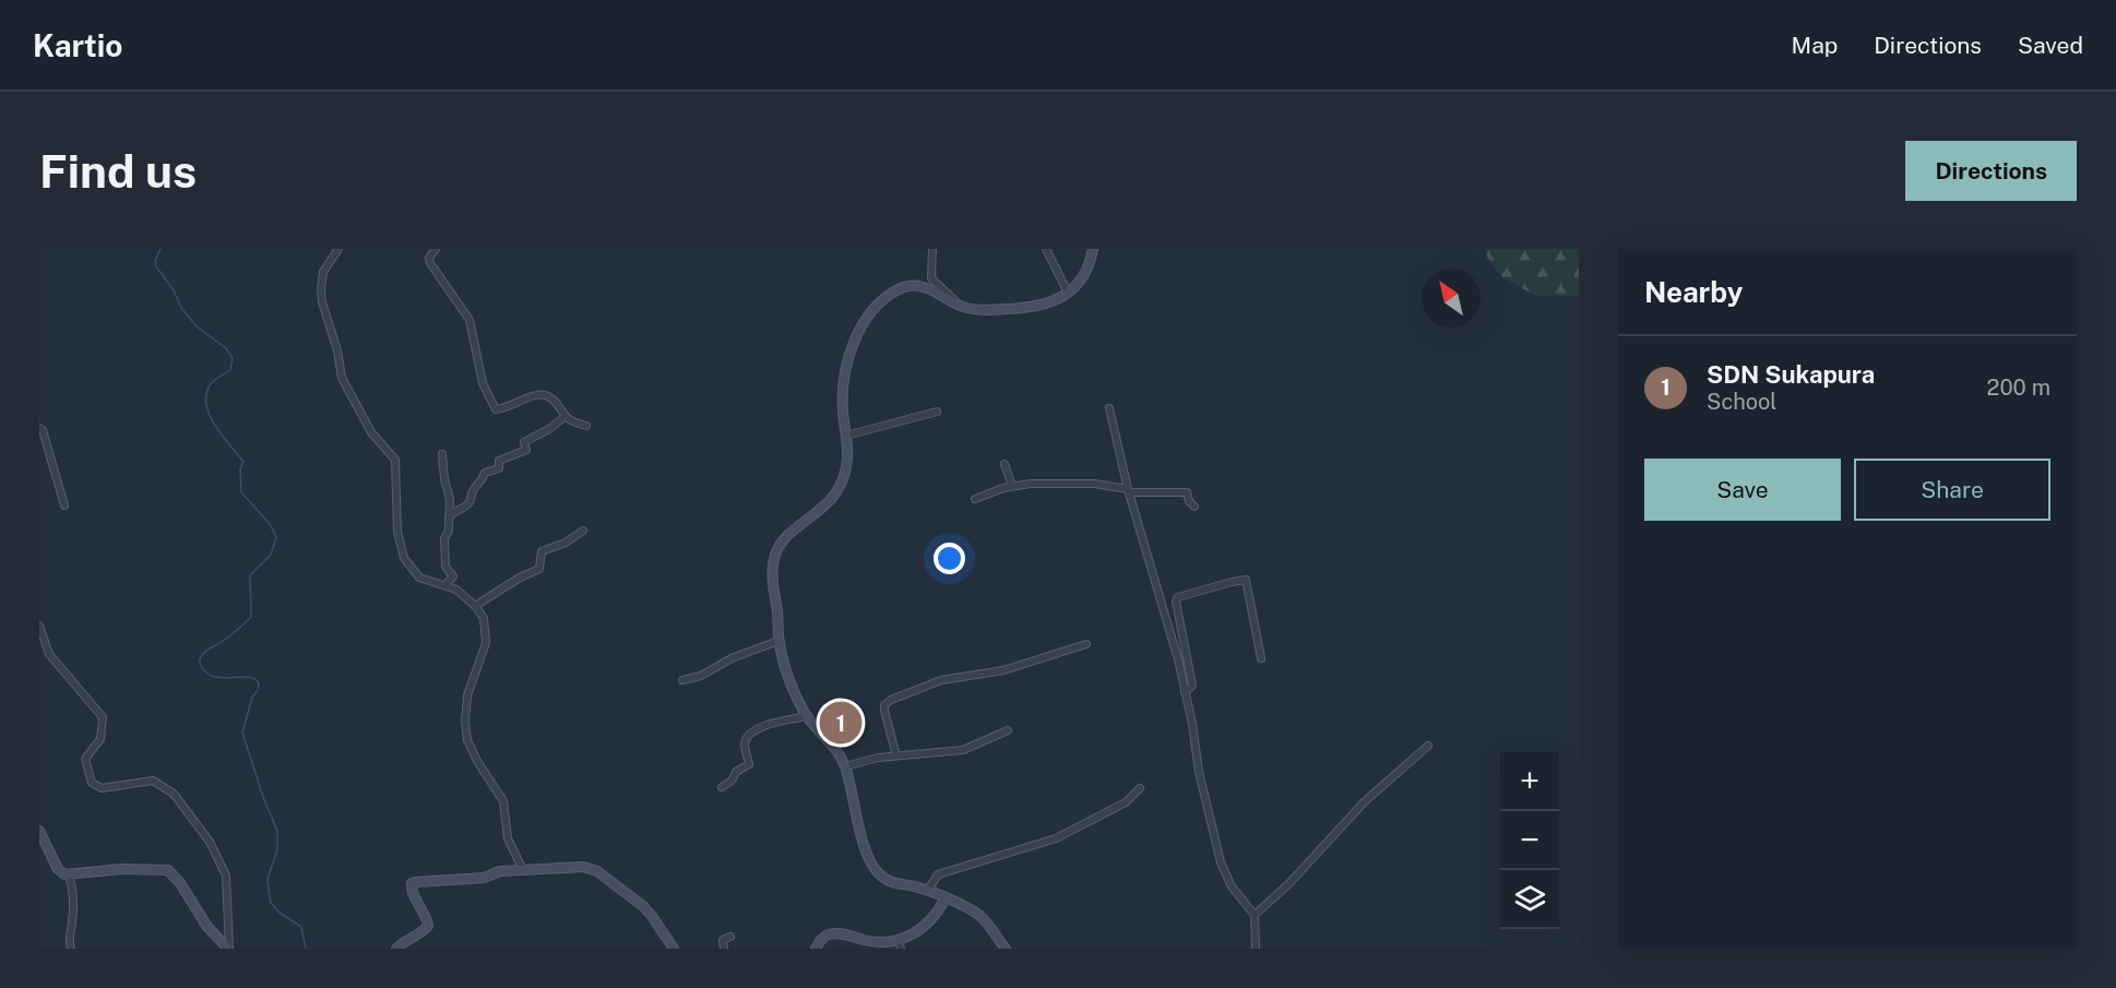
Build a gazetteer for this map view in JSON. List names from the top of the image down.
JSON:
{
  "north": "top left",
  "page": {
    "header": "Kartio",
    "nav": ["Map", "Directions", "Saved"],
    "buttons": [
      "Directions",
      ["Save", "Share"]
    ],
    "title": "Find us",
    "heading": "Nearby",
    "list": [
      {
        "mark": "1",
        "name": "SDN Sukapura",
        "note": "School",
        "value": "200 m"
      }
    ],
    "pins": "1",
    "map_buttons": ["+", "−"]
  }
}
